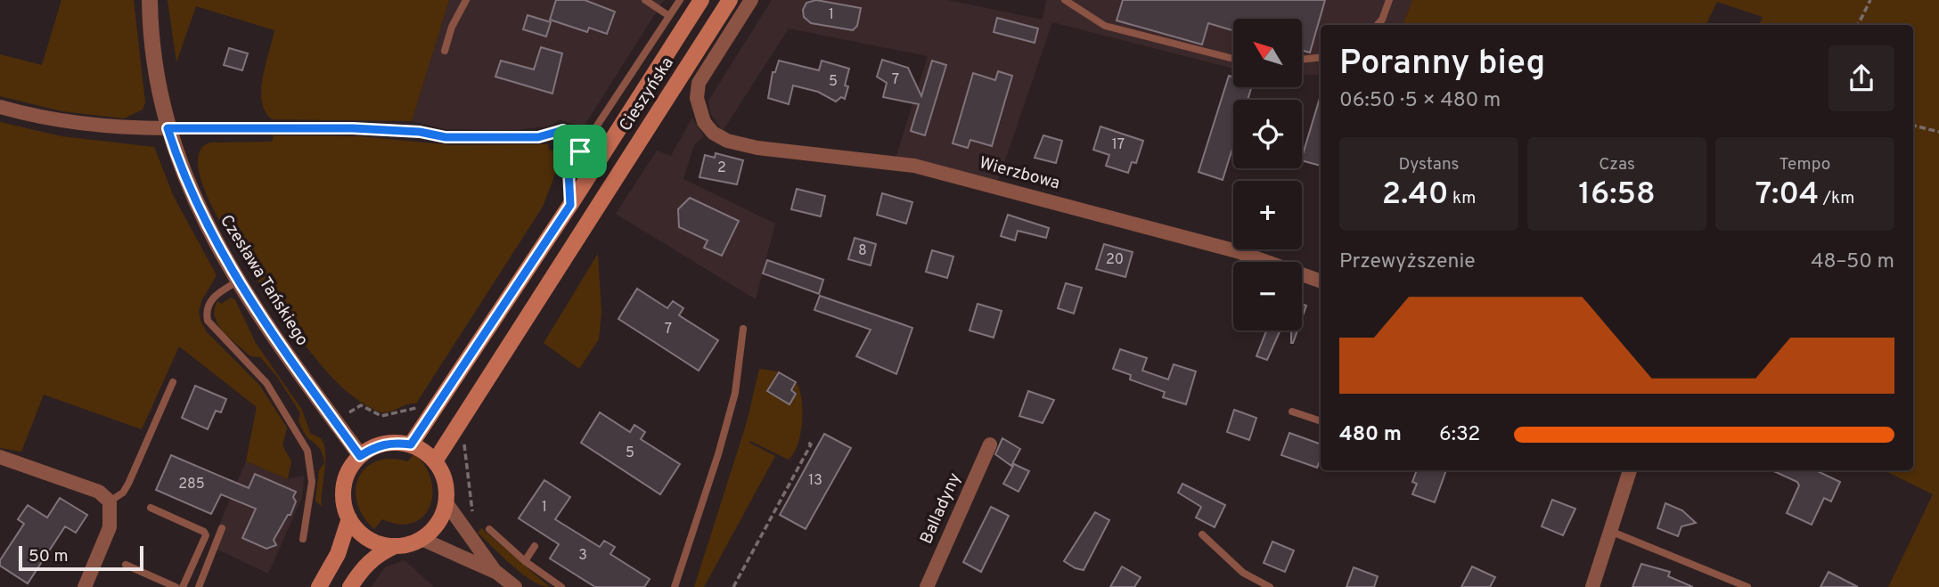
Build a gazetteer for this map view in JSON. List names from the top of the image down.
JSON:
{
  "streets": {
    "main road": ["Cieszyńska"],
    "street": ["Wierzbowa", "Czesława Tańskiego", "Balladyny"]
  },
  "crossings": [
    ["Cieszyńska", "Czesława Tańskiego"]
  ],
  "house_numbers": [
    "1",
    "7",
    "5",
    "17",
    "2",
    "8",
    "20",
    "7",
    "5",
    "13",
    "285",
    "1",
    "3"
  ],
  "scale_bar": "50 m",
  "north": "top left",
  "page": {
    "map_buttons": ["+", "−"],
    "heading": ["Poranny bieg", "06:50 · 5 × 480 m"],
    "stats": [
      ["Dystans", "2.40 km"],
      ["Czas", "16:58"],
      ["Tempo", "7:04 /km"]
    ],
    "chart": ["Przewyższenie", "48–50 m"],
    "list": [
      {
        "name": "480 m",
        "note": "6:32"
      }
    ],
    "scale": "50 m"
  }
}
